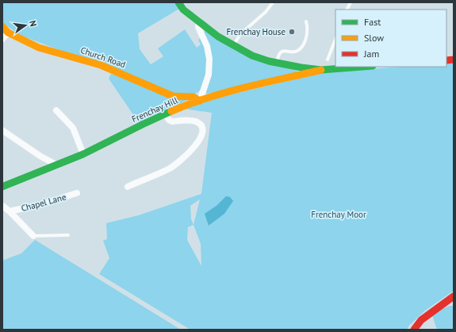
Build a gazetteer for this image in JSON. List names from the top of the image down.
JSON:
{
  "streets": {
    "street": ["Church Road", "Frenchay Hill", "Chapel Lane"]
  },
  "crossings": [
    ["Church Road", "Frenchay Hill"]
  ],
  "parks": ["Frenchay Moor"],
  "places": ["Frenchay House"],
  "legend": ["Fast", "Slow", "Jam"],
  "north": "right"
}
